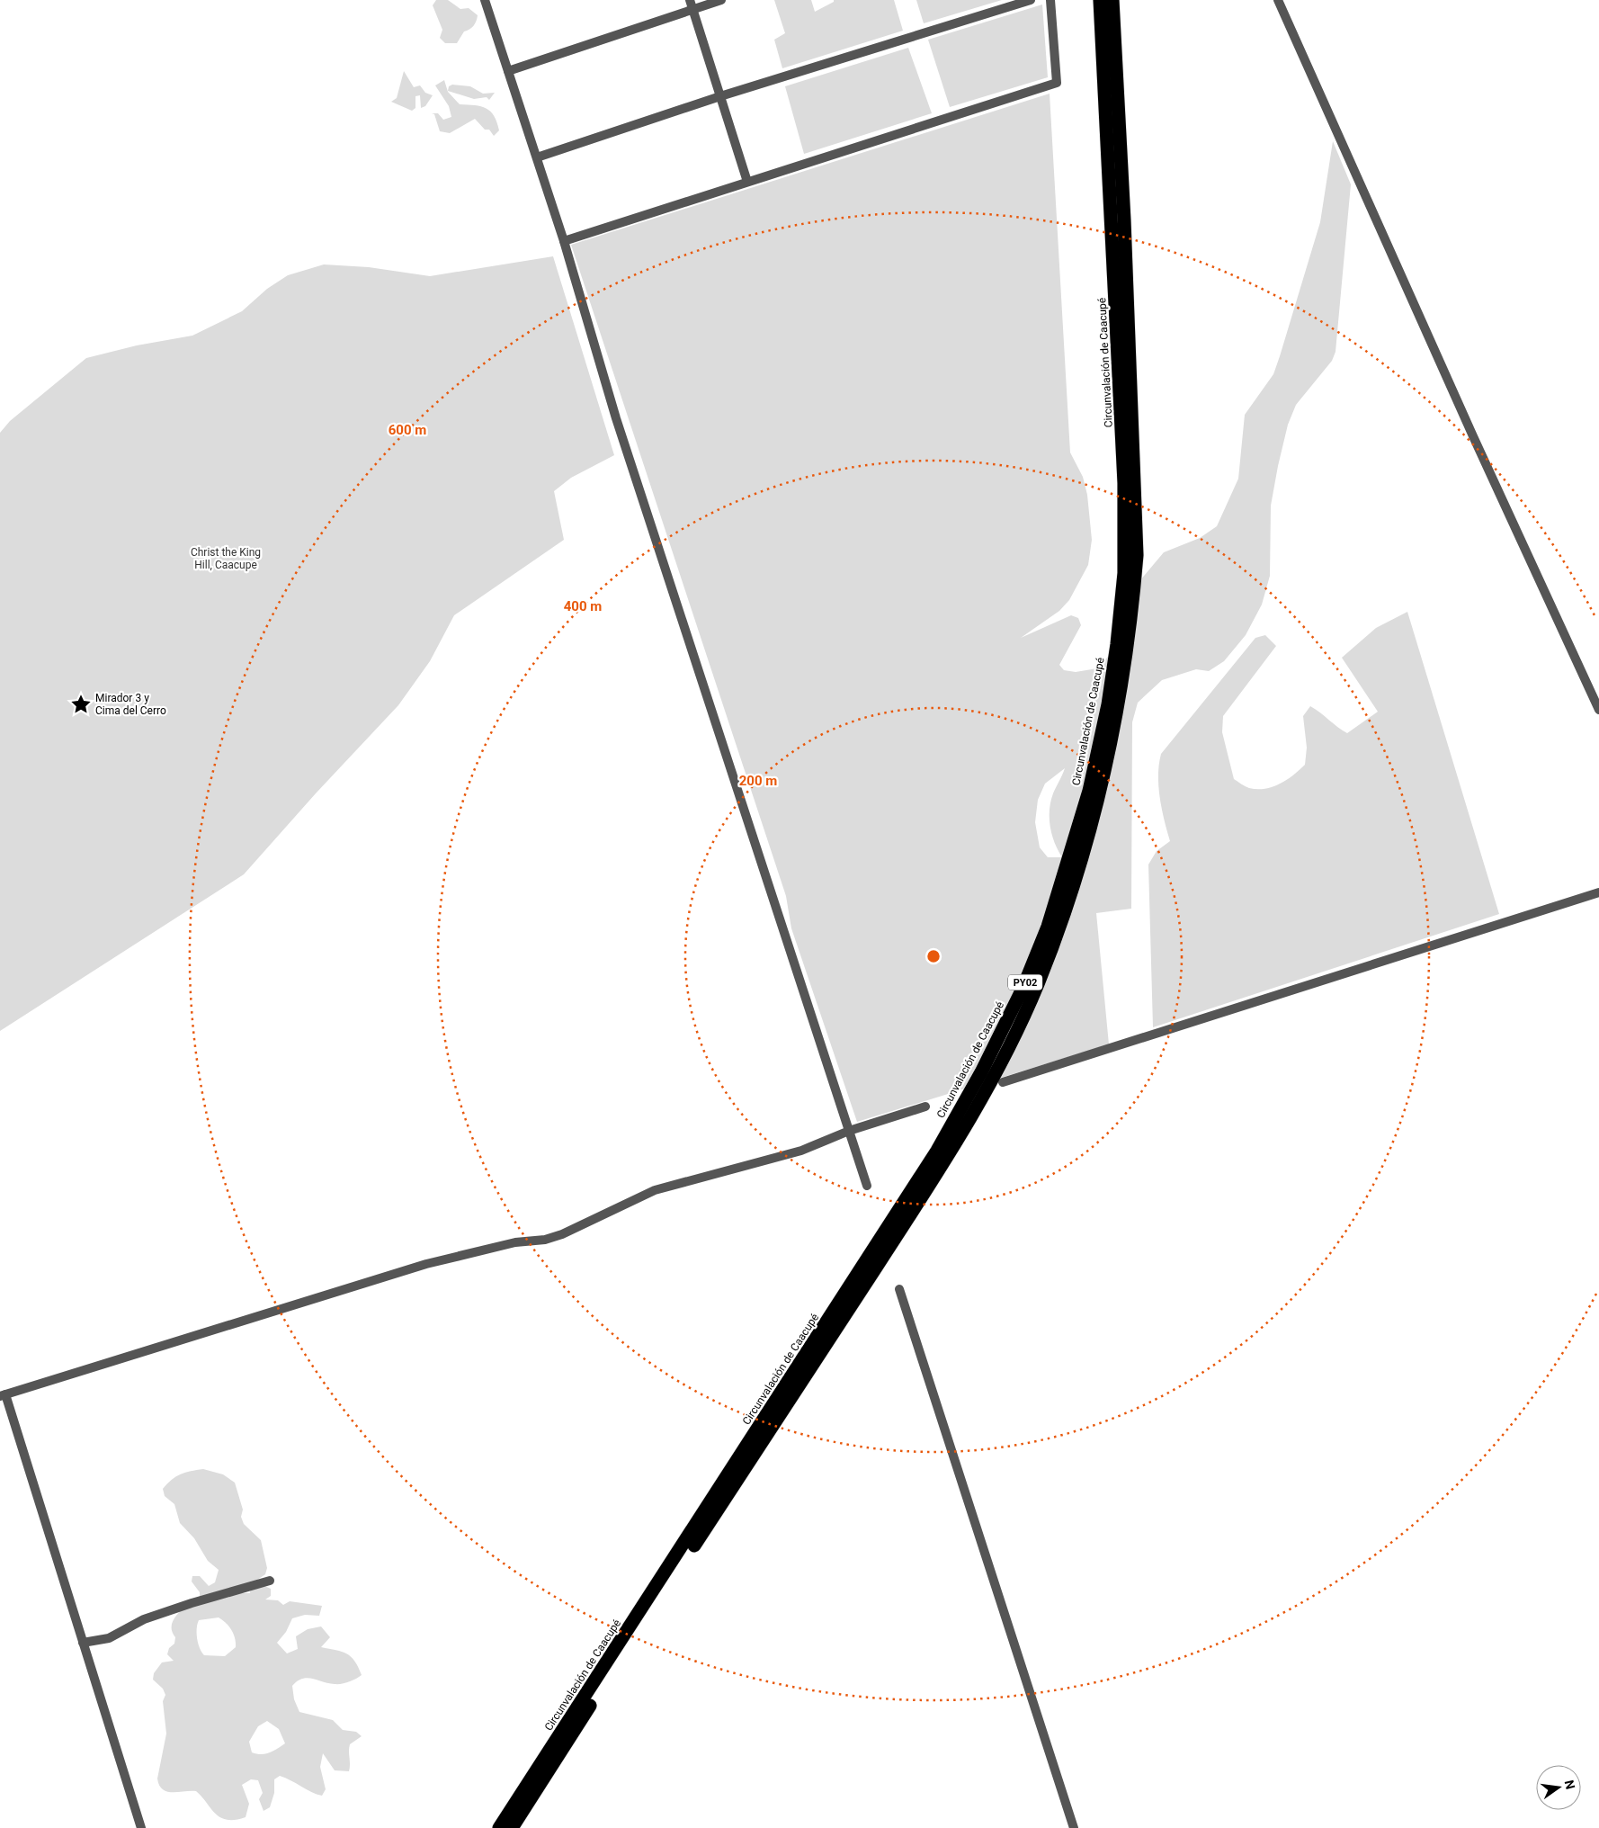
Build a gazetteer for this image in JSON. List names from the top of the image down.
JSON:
{
  "streets": {
    "highway": ["Circunvalación de Caacupé", "PY02"]
  },
  "parks": ["Christ the King Hill, Caacupe"],
  "places": {
    "place": ["Mirador 3 y Cima del Cerro"]
  },
  "north": "right",
  "rings": ["600 m", "400 m", "200 m"]
}
